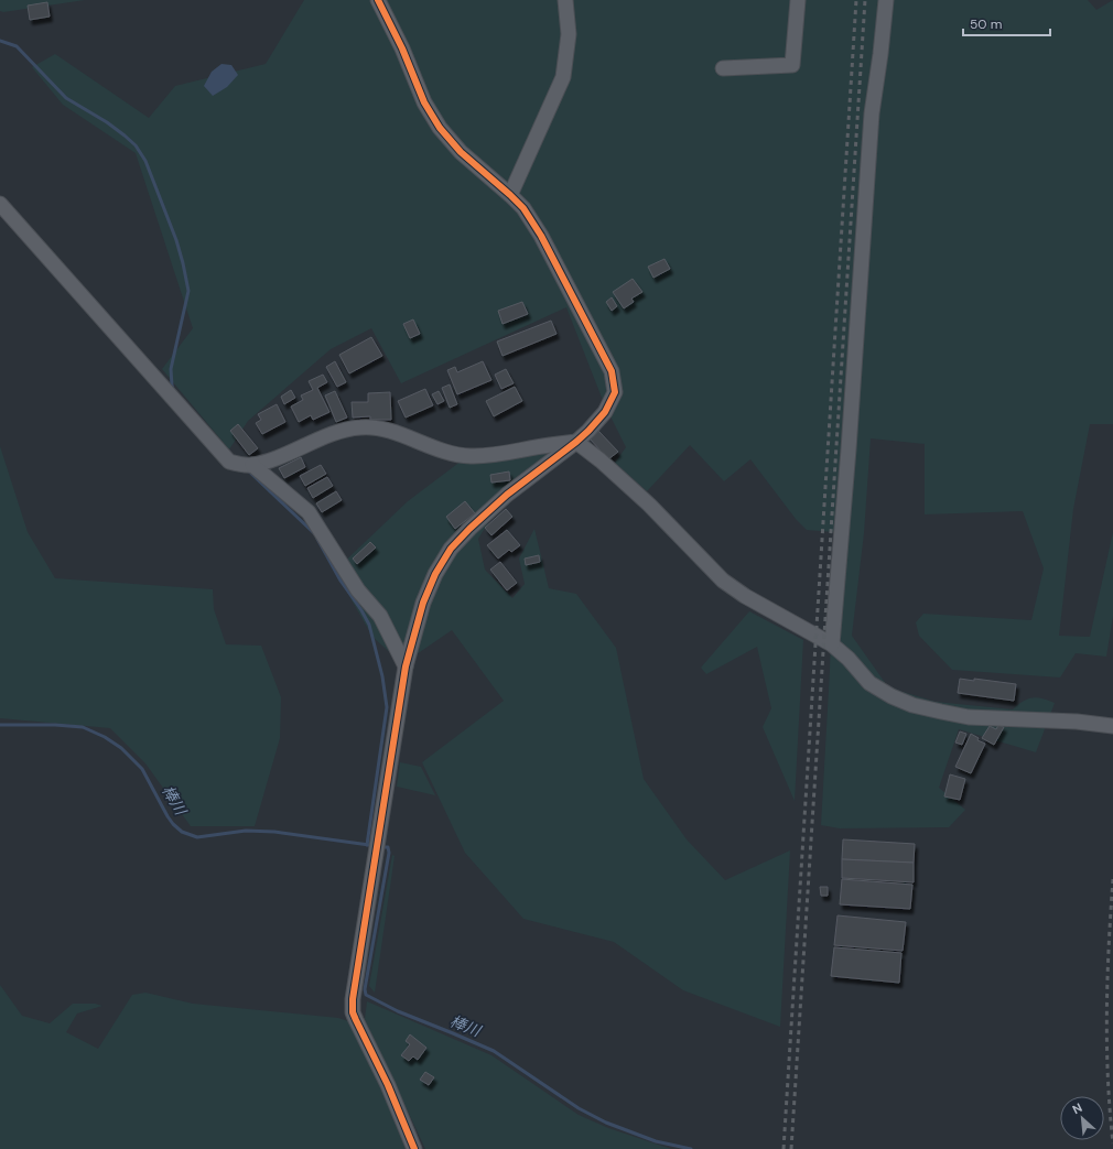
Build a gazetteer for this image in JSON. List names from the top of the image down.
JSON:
{
  "water": ["棒川"],
  "scale_bar": "50 m",
  "north": "top left"
}
